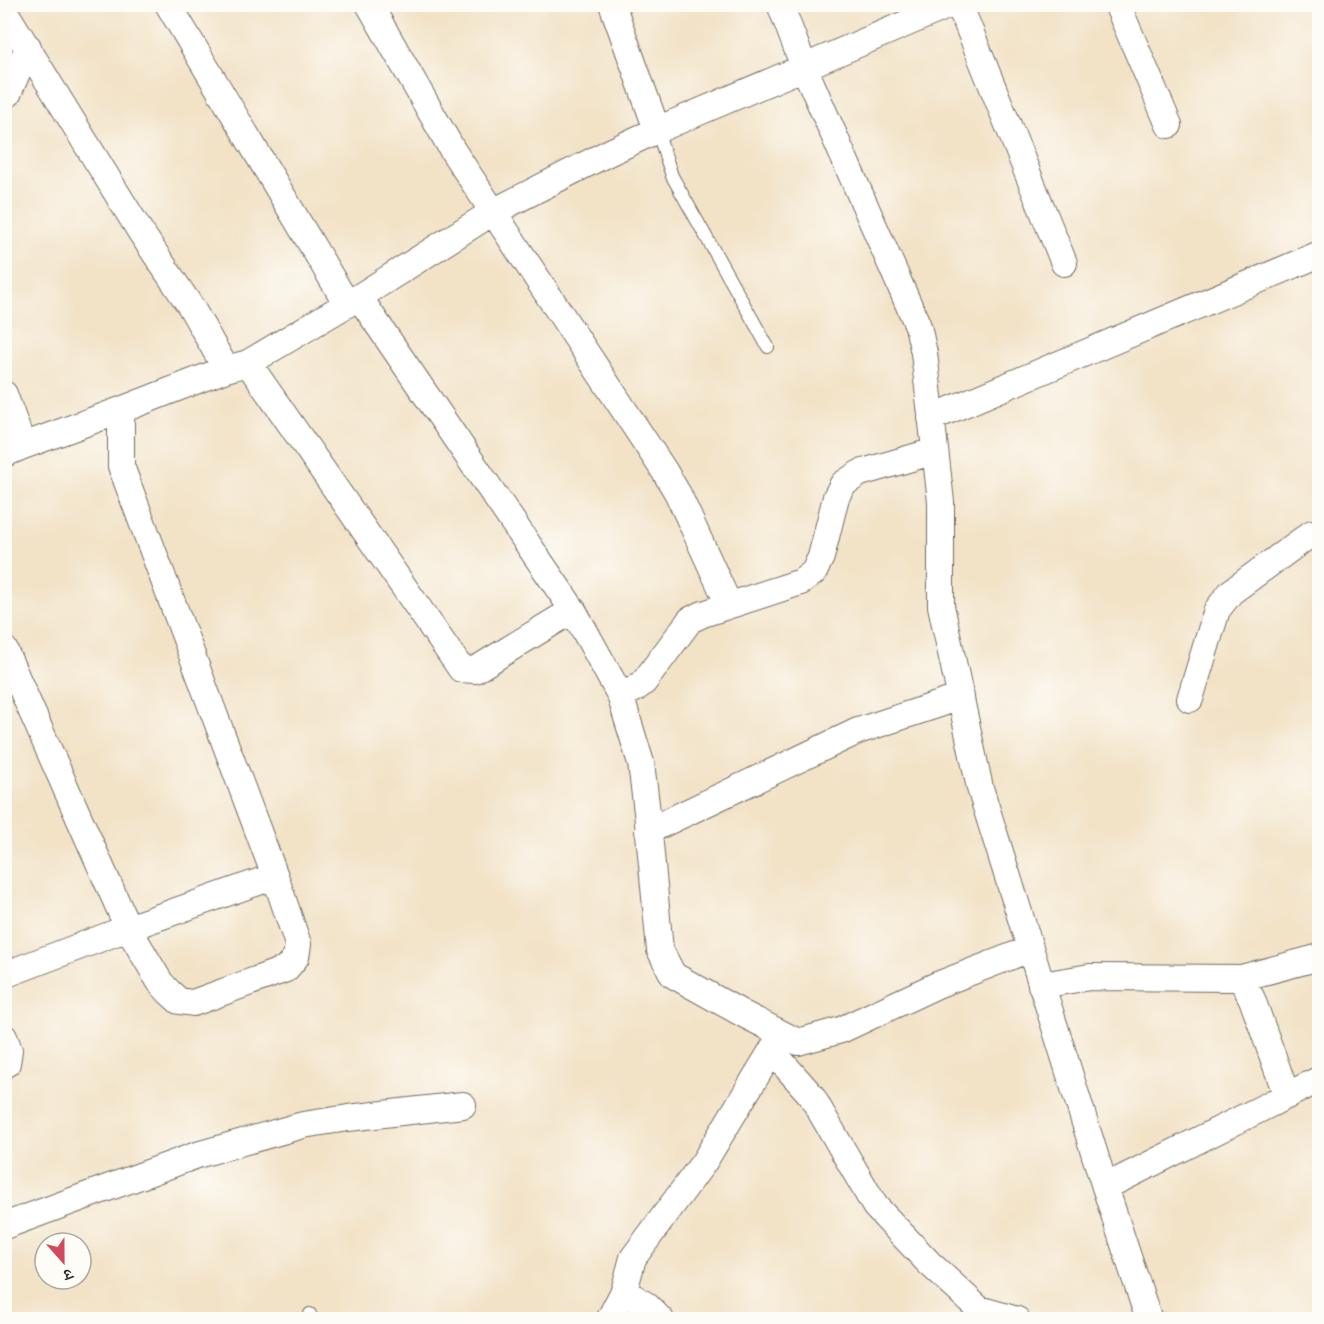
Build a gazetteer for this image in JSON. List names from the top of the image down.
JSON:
{
  "north": "bottom"
}
